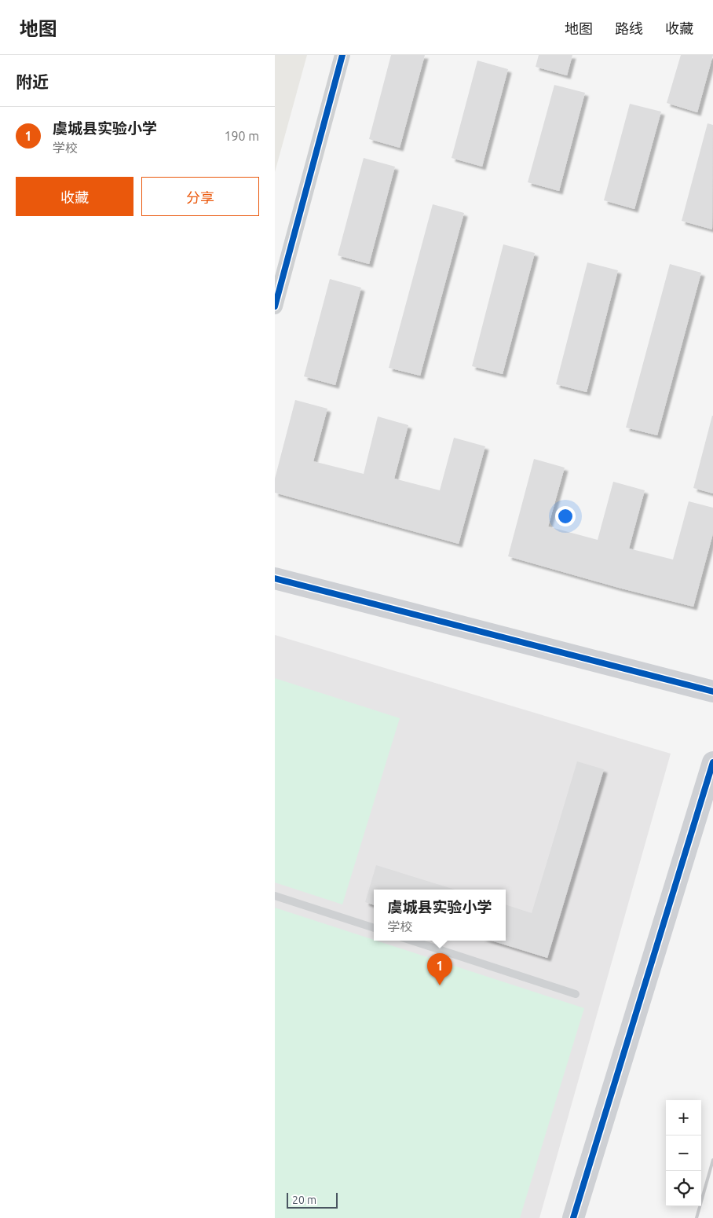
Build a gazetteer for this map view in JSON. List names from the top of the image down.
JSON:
{
  "scale_bar": "20 m",
  "page": {
    "header": "地图",
    "nav": ["地图", "路线", "收藏"],
    "heading": "附近",
    "list": [
      {
        "mark": "1",
        "name": "虞城县实验小学",
        "note": "学校",
        "value": "190 m"
      }
    ],
    "buttons": ["收藏", "分享"],
    "popup": ["虞城县实验小学", "学校"],
    "pins": "1",
    "map_buttons": ["+", "−"],
    "scale": "20 m"
  }
}
